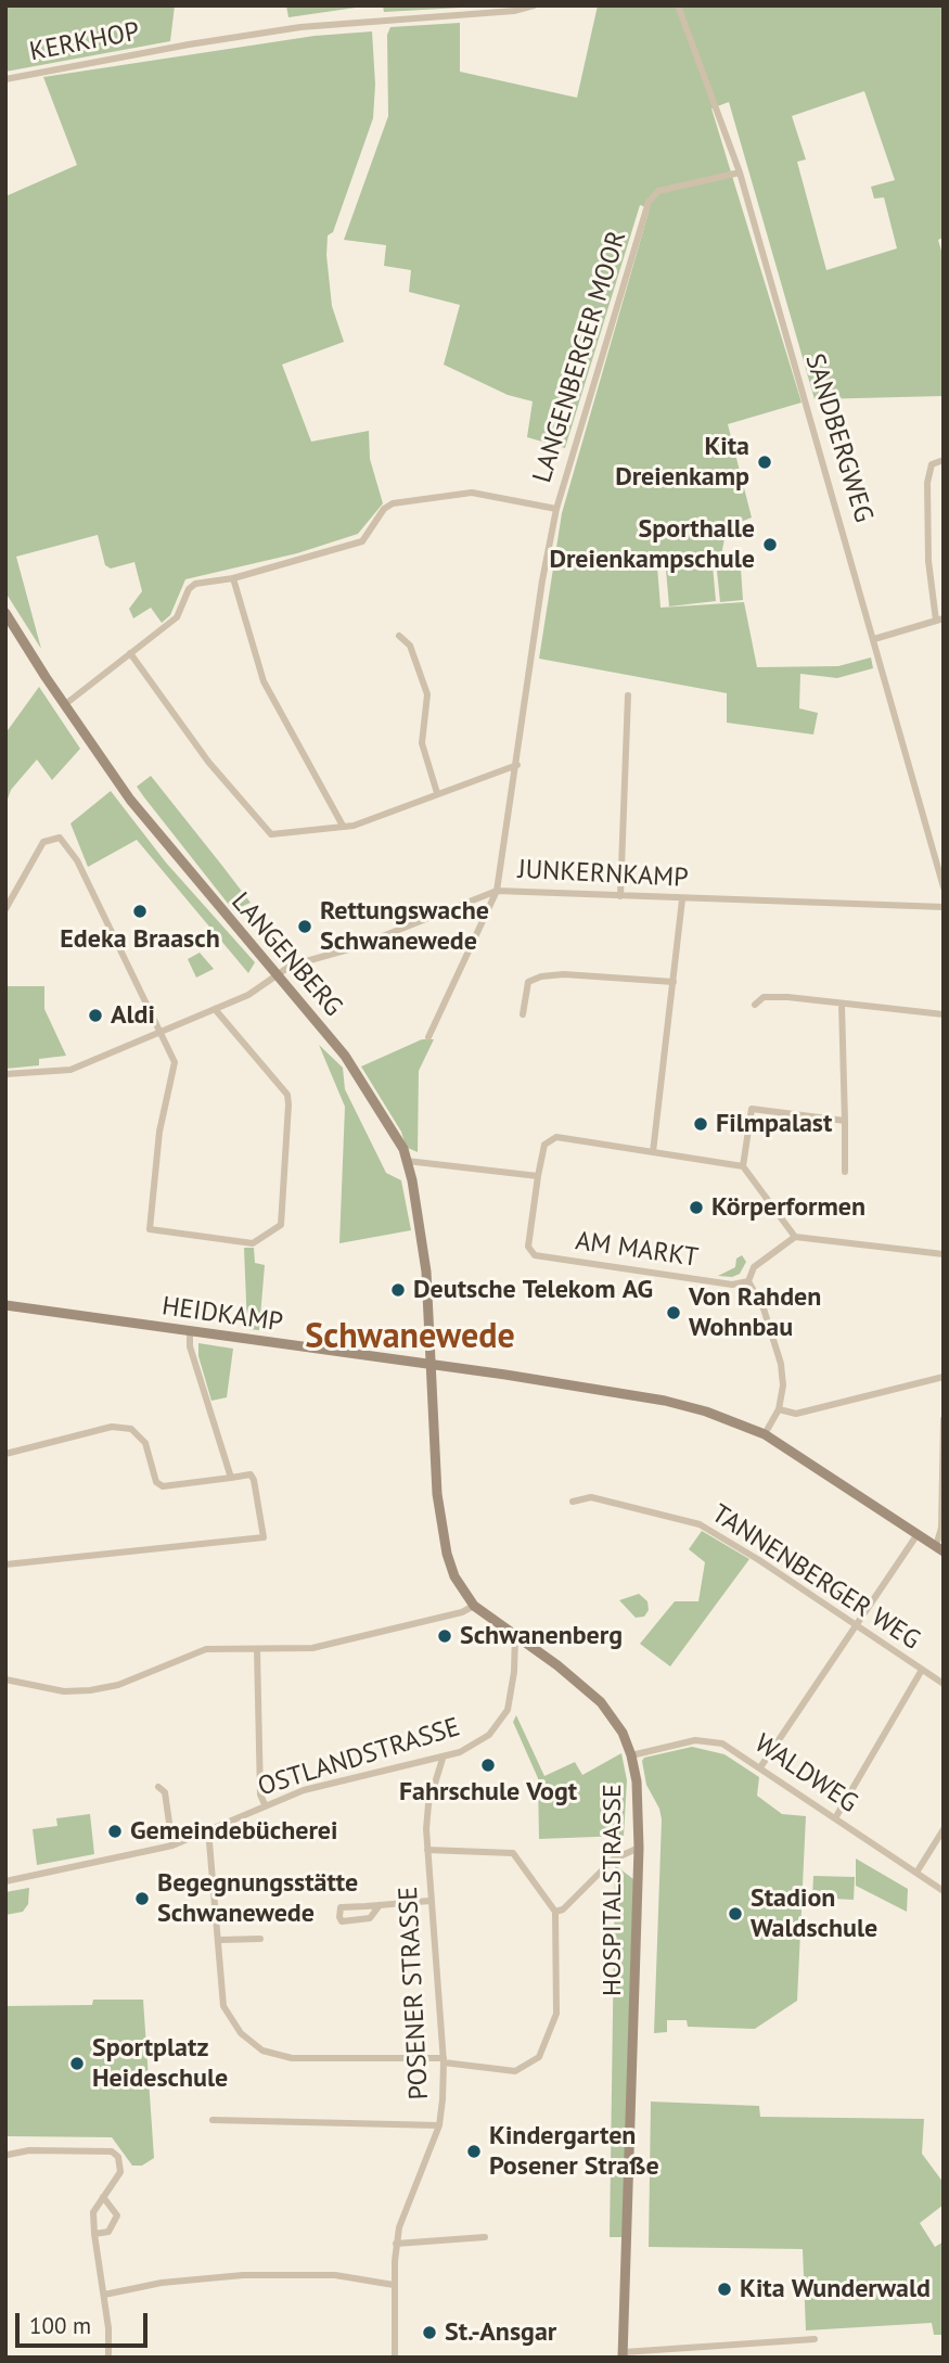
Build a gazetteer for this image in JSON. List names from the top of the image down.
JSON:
{
  "streets": {
    "main road": ["LANGENBERG", "HEIDKAMP", "HOSPITALSTRASSE"],
    "street": [
      "KERKHOP",
      "LANGENBERGER MOOR",
      "SANDBERGWEG",
      "JUNKERNKAMP",
      "AM MARKT",
      "TANNENBERGER WEG",
      "OSTLANDSTRASSE",
      "WALDWEG",
      "POSENER STRASSE"
    ]
  },
  "crossings": [
    ["LANGENBERGER MOOR", "SANDBERGWEG"],
    ["LANGENBERGER MOOR", "JUNKERNKAMP"],
    ["JUNKERNKAMP", "LANGENBERG"],
    ["LANGENBERG", "HEIDKAMP"],
    ["LANGENBERG", "HOSPITALSTRASSE"],
    ["HEIDKAMP", "HOSPITALSTRASSE"],
    ["OSTLANDSTRASSE", "HOSPITALSTRASSE"],
    ["OSTLANDSTRASSE", "POSENER STRASSE"],
    ["WALDWEG", "HOSPITALSTRASSE"]
  ],
  "districts": ["Schwanewede"],
  "places": [
    "Kita Dreienkamp",
    "Sporthalle Dreienkampschule",
    "Edeka Braasch",
    "Rettungswache Schwanewede",
    "Aldi",
    "Filmpalast",
    "Körperformen",
    "Deutsche Telekom AG",
    "Von Rahden Wohnbau",
    "Schwanenberg",
    "Fahrschule Vogt",
    "Gemeindebücherei",
    "Begegnungsstätte Schwanewede",
    "Stadion Waldschule",
    "Sportplatz Heideschule",
    "Kindergarten Posener Straße",
    "Kita Wunderwald",
    "St.-Ansgar"
  ],
  "scale_bar": "100 m"
}
